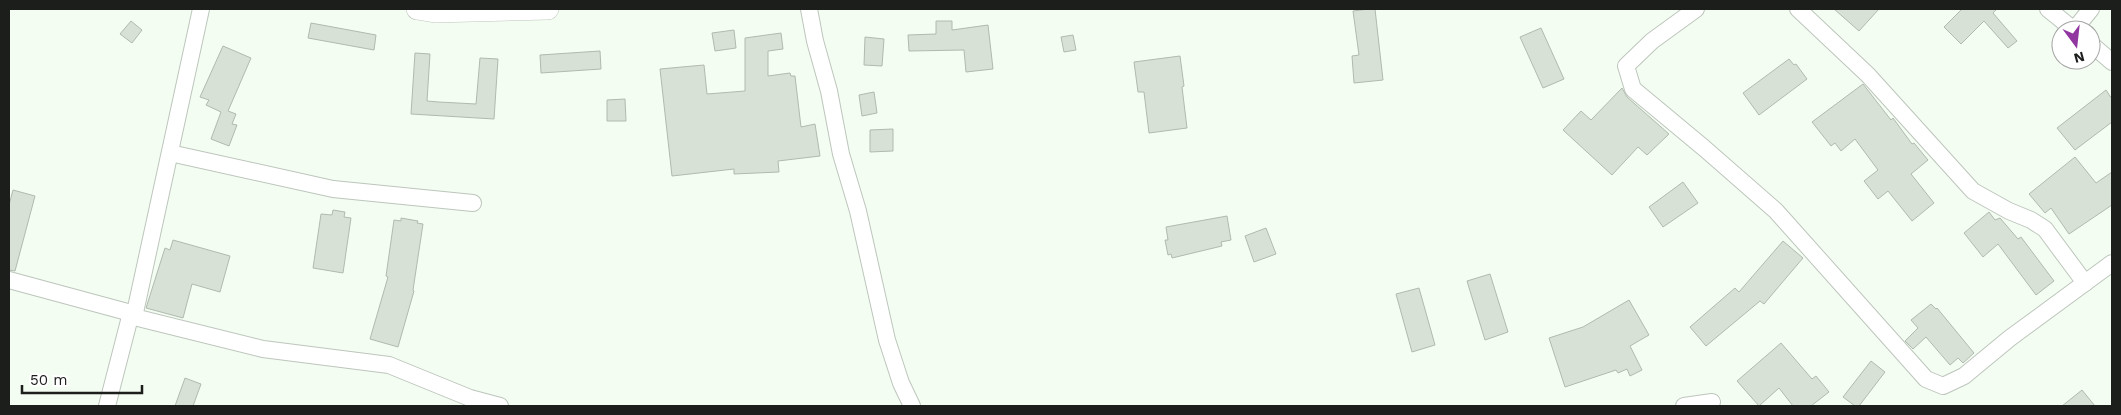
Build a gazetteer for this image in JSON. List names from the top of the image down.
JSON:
{
  "scale_bar": "50 m",
  "north": "bottom"
}
